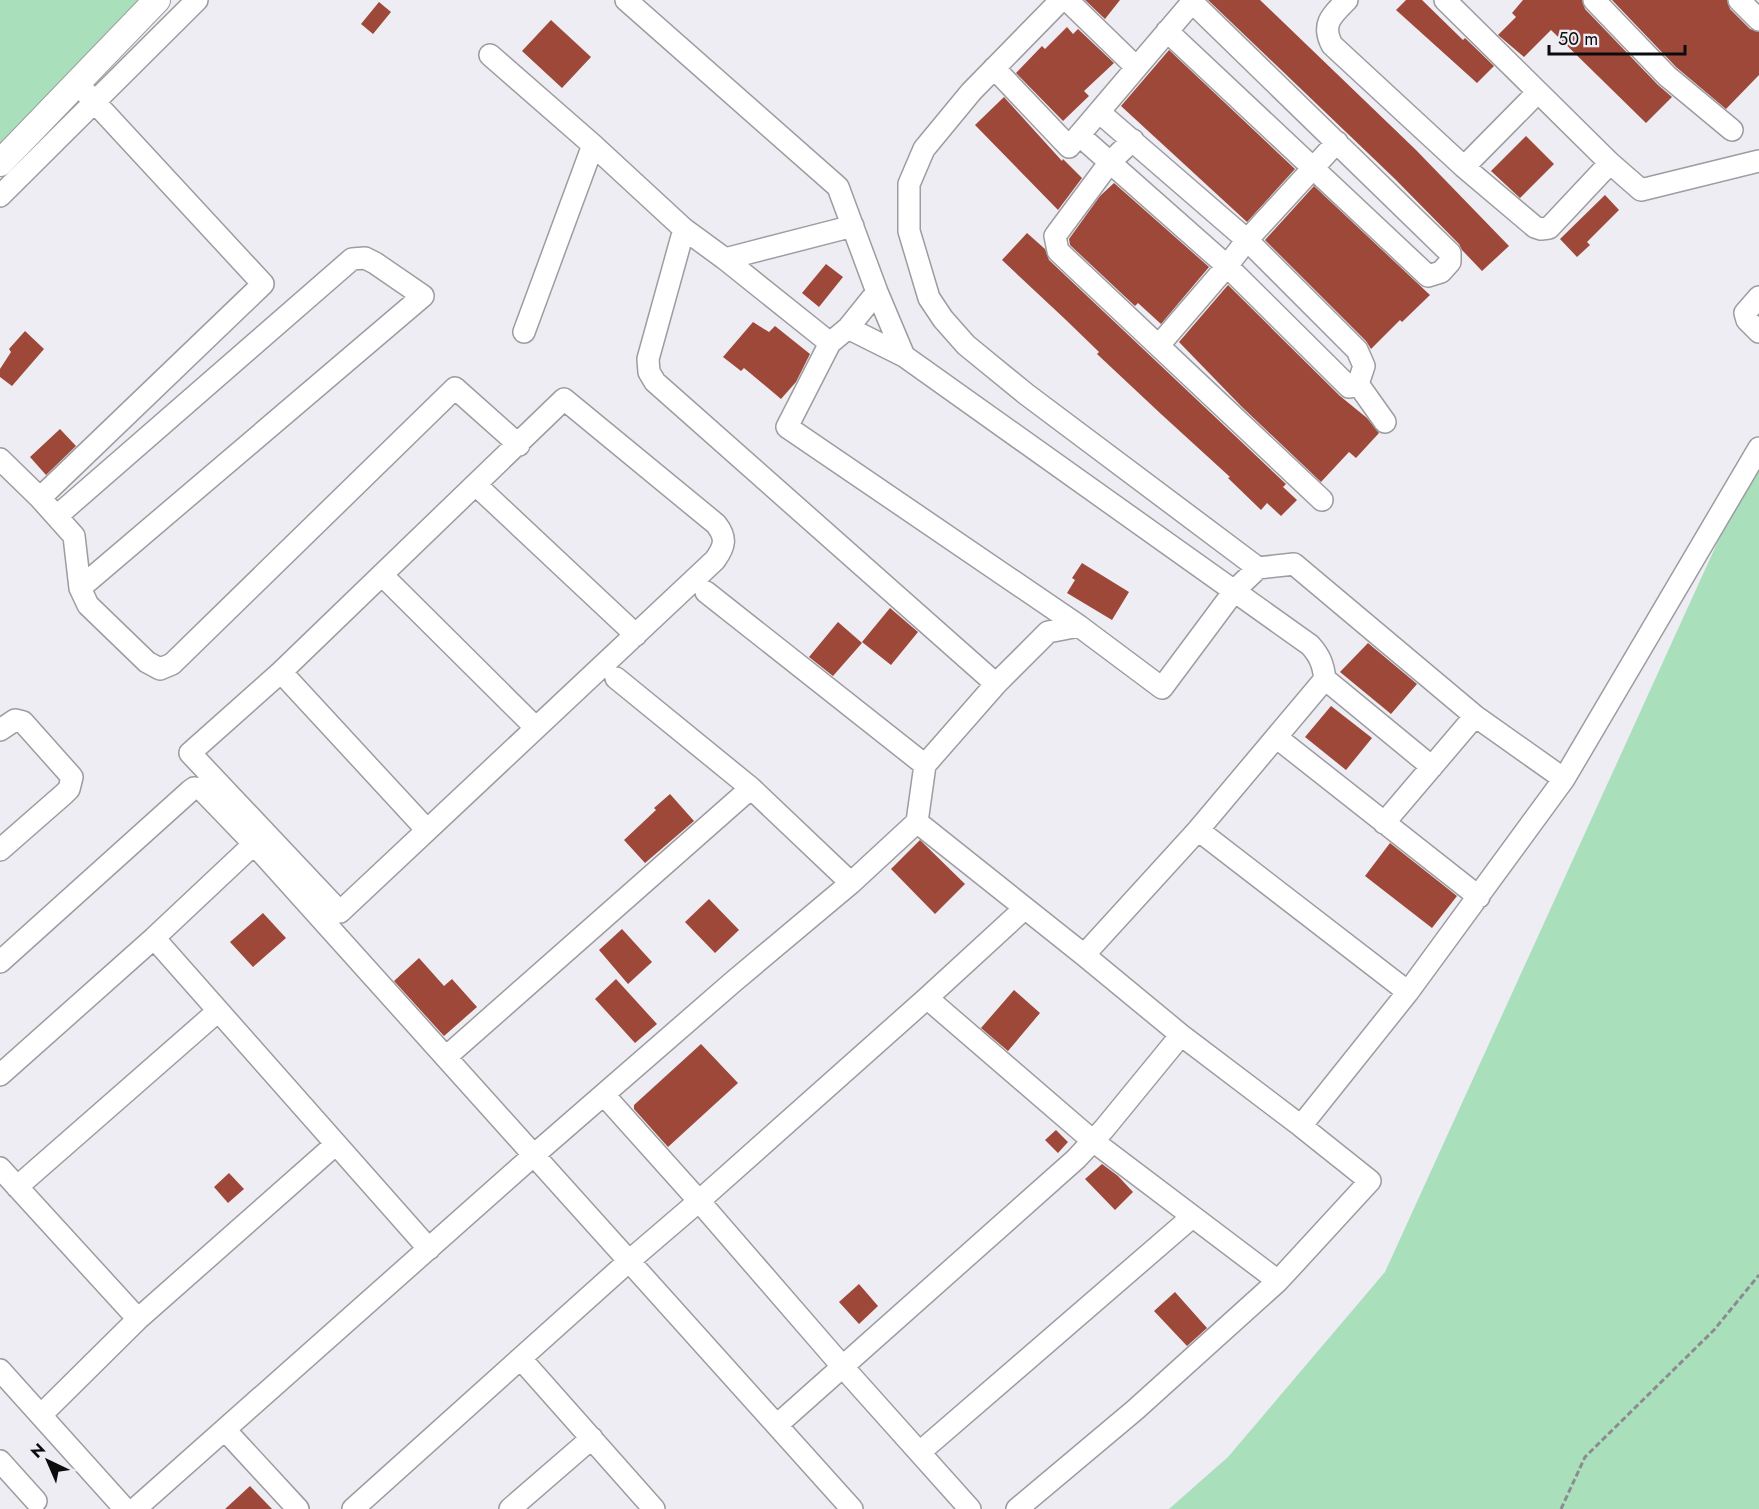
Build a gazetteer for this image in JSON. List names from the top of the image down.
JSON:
{
  "scale_bar": "50 m",
  "north": "top left"
}
